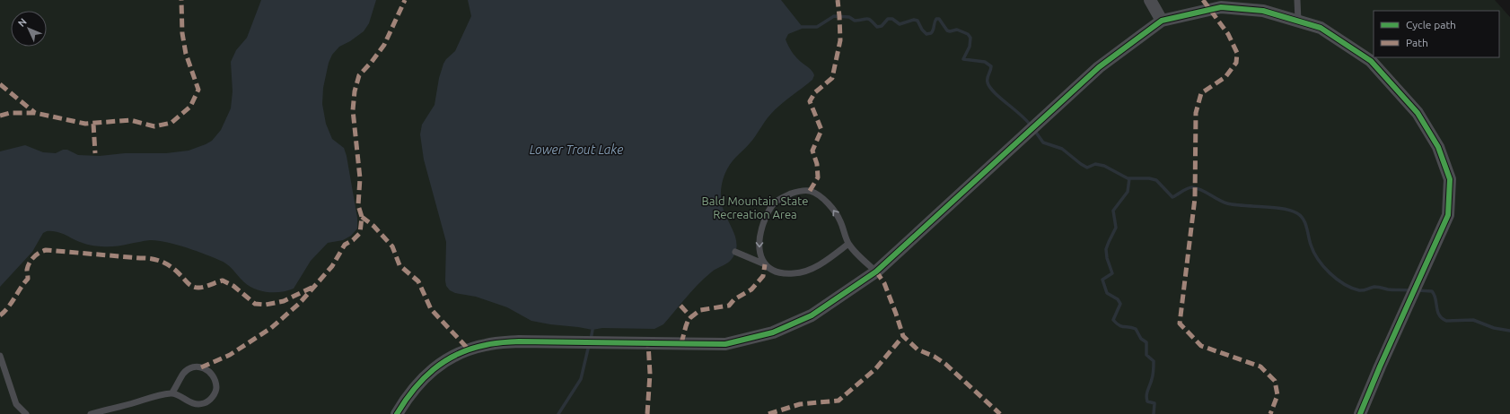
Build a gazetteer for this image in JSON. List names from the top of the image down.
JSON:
{
  "water": ["Lower Trout Lake"],
  "parks": ["Bald Mountain State Recreation Area"],
  "legend": ["Cycle path", "Path"],
  "north": "top left"
}
